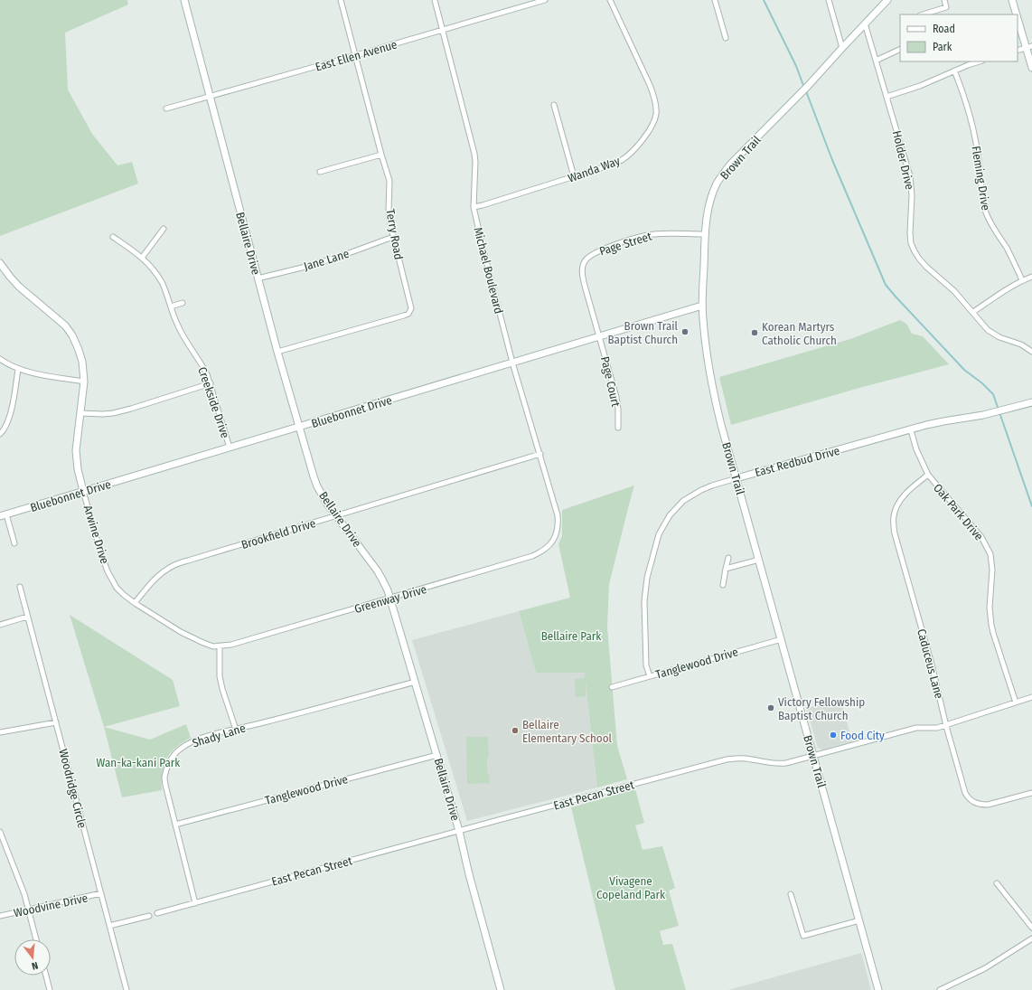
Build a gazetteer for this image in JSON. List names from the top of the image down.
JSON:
{
  "streets": {
    "street": [
      "East Ellen Avenue",
      "Brown Trail",
      "Holder Drive",
      "Wanda Way",
      "Fleming Drive",
      "Terry Road",
      "Bellaire Drive",
      "Page Street",
      "Jane Lane",
      "Michael Boulevard",
      "Page Court",
      "Creekside Drive",
      "Bluebonnet Drive",
      "East Redbud Drive",
      "Oak Park Drive",
      "Brookfield Drive",
      "Arwine Drive",
      "Greenway Drive",
      "Tanglewood Drive",
      "Caduceus Lane",
      "Shady Lane",
      "Woodridge Circle",
      "East Pecan Street",
      "Woodvine Drive"
    ]
  },
  "crossings": [
    ["East Ellen Avenue", "Terry Road"],
    ["East Ellen Avenue", "Bellaire Drive"],
    ["East Ellen Avenue", "Michael Boulevard"],
    ["Brown Trail", "Holder Drive"],
    ["Brown Trail", "Page Street"],
    ["Brown Trail", "Bluebonnet Drive"],
    ["Brown Trail", "East Redbud Drive"],
    ["Brown Trail", "Tanglewood Drive"],
    ["Brown Trail", "East Pecan Street"],
    ["Wanda Way", "Michael Boulevard"],
    ["Terry Road", "Bellaire Drive"],
    ["Terry Road", "Jane Lane"],
    ["Bellaire Drive", "Jane Lane"],
    ["Bellaire Drive", "Bluebonnet Drive"],
    ["Bellaire Drive", "Brookfield Drive"],
    ["Bellaire Drive", "Greenway Drive"],
    ["Bellaire Drive", "Tanglewood Drive"],
    ["Bellaire Drive", "Shady Lane"],
    ["Bellaire Drive", "East Pecan Street"],
    ["Page Street", "Page Court"],
    ["Page Street", "Bluebonnet Drive"],
    ["Michael Boulevard", "Bluebonnet Drive"],
    ["Michael Boulevard", "Brookfield Drive"],
    ["Michael Boulevard", "Greenway Drive"],
    ["Page Court", "Bluebonnet Drive"],
    ["Creekside Drive", "Bluebonnet Drive"],
    ["Bluebonnet Drive", "Arwine Drive"],
    ["East Redbud Drive", "Oak Park Drive"],
    ["East Redbud Drive", "Tanglewood Drive"],
    ["Oak Park Drive", "Caduceus Lane"],
    ["Oak Park Drive", "East Pecan Street"],
    ["Brookfield Drive", "Arwine Drive"],
    ["Arwine Drive", "Greenway Drive"],
    ["Tanglewood Drive", "Shady Lane"],
    ["Caduceus Lane", "East Pecan Street"],
    ["Shady Lane", "East Pecan Street"],
    ["Woodridge Circle", "Woodvine Drive"]
  ],
  "parks": ["Bellaire Park", "Wan-ka-kani Park", "Vivagene Copeland Park"],
  "places": [
    "Brown Trail Baptist Church",
    "Korean Martyrs Catholic Church",
    "Victory Fellowship Baptist Church",
    "Bellaire Elementary School",
    "Food City"
  ],
  "legend": ["Road", "Park"],
  "north": "bottom"
}
